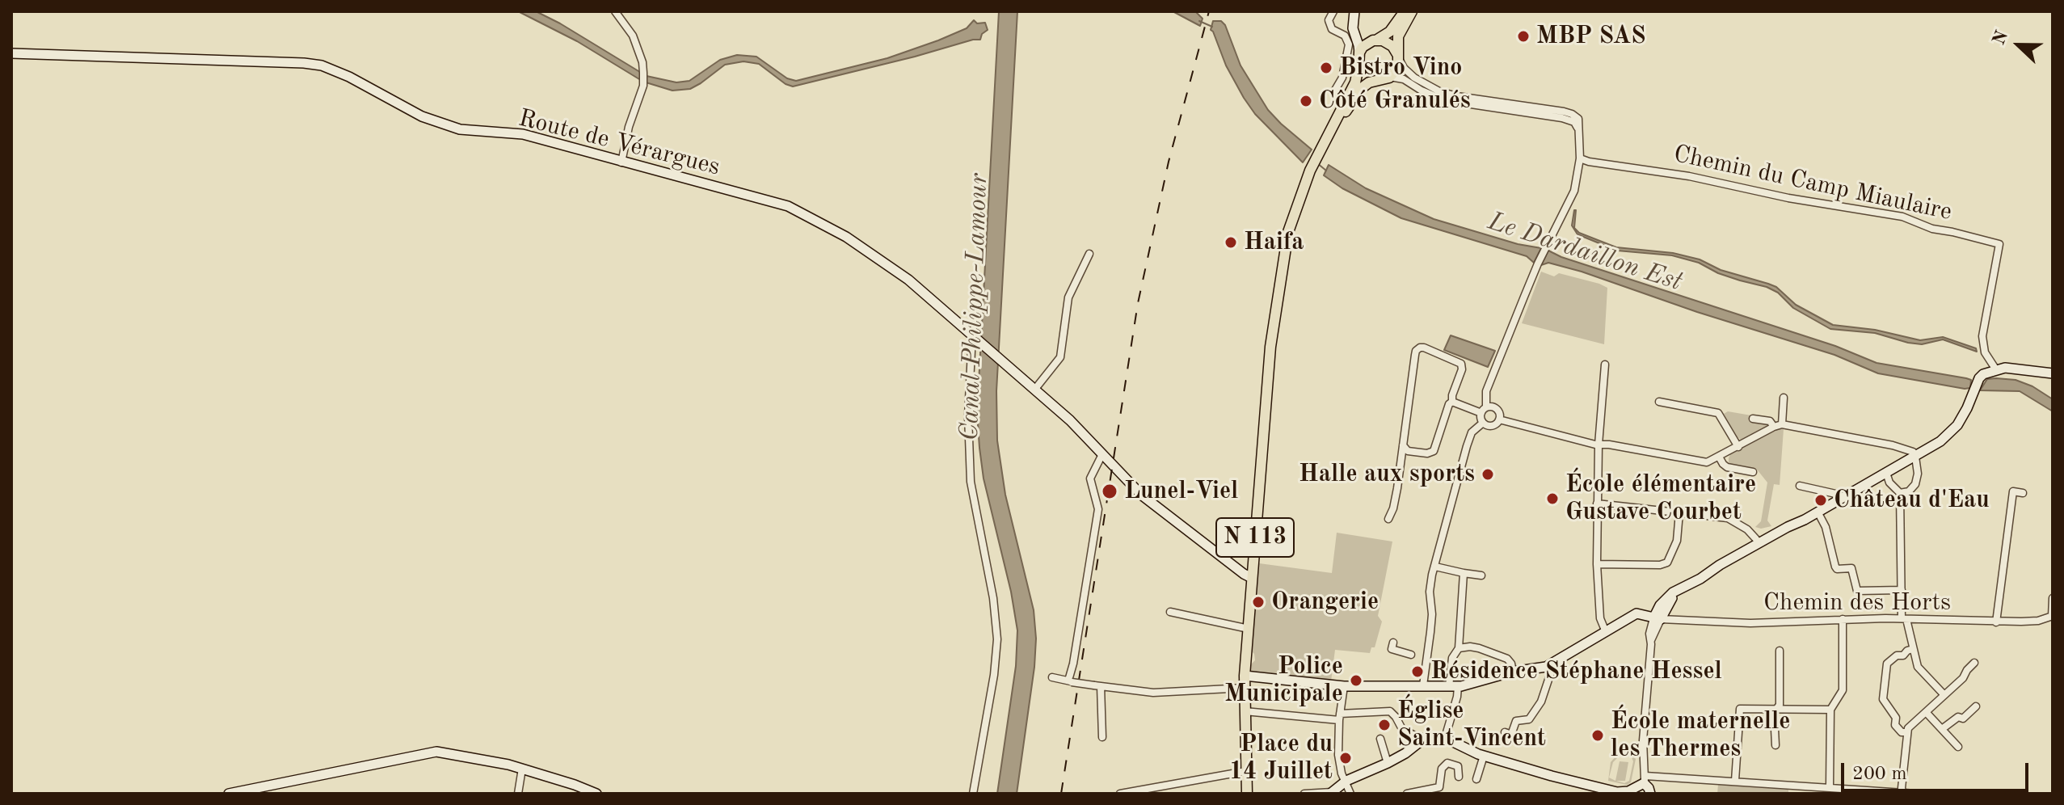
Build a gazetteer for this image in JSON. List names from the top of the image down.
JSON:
{
  "streets": {
    "main road": ["N 113"],
    "street": ["Route de Vérargues", "Chemin du Camp Miaulaire", "Chemin des Horts"]
  },
  "crossings": [
    ["Route de Vérargues", "N 113"]
  ],
  "water": ["Le Dardaillon Est", "Canal Philippe-Lamour"],
  "places": [
    "MBP SAS",
    "Bistro Vino",
    "Côté Granulés",
    "Haifa",
    "Halle aux sports",
    "Lunel-Viel",
    "École élémentaire Gustave Courbet",
    "Château d'Eau",
    "Orangerie",
    "Résidence Stéphane Hessel",
    "Police Municipale",
    "Église Saint-Vincent",
    "École maternelle les Thermes",
    "Place du 14 Juillet"
  ],
  "scale_bar": "200 m",
  "north": "left"
}
